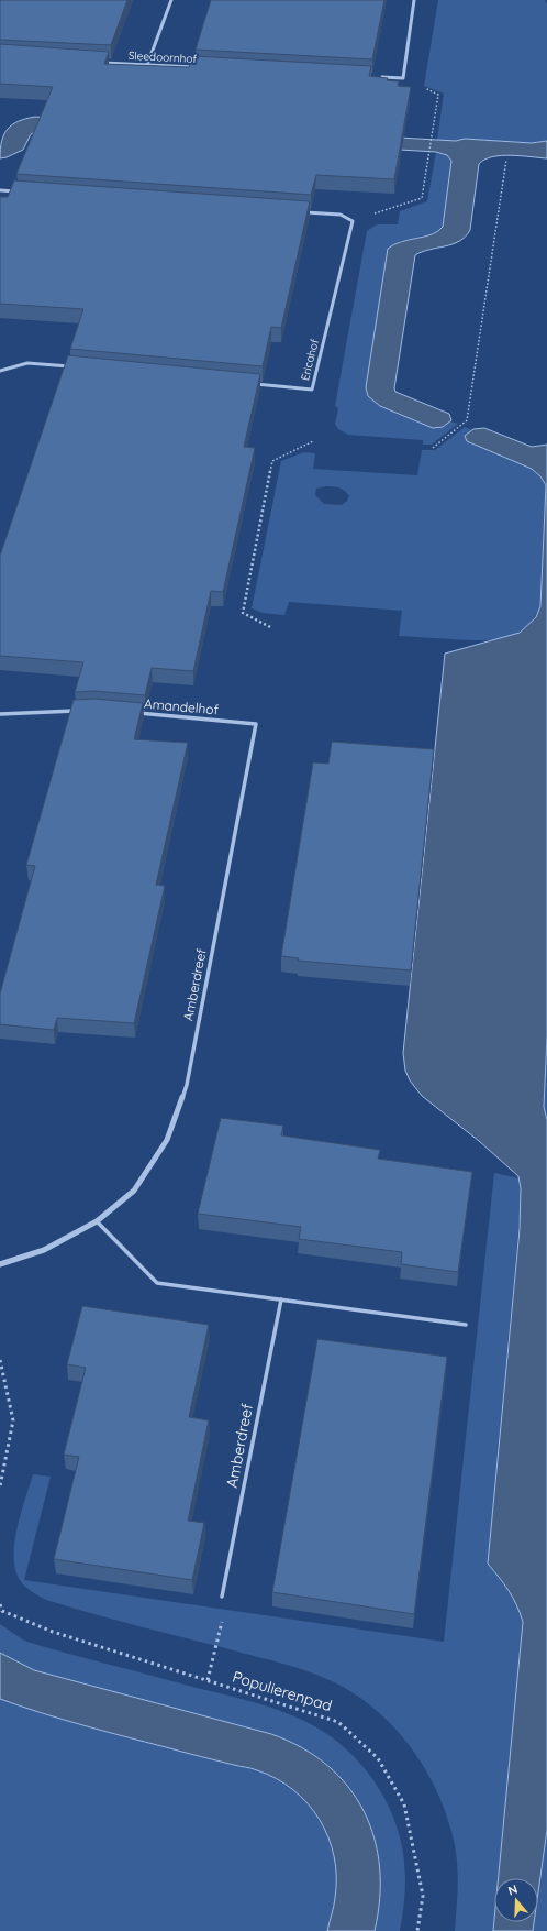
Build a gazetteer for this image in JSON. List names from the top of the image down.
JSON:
{
  "streets": {
    "street": [
      "Sleedoornhof",
      "Ericahof",
      "Amandelhof",
      "Amberdreef"
    ],
    "path": ["Populierenpad"]
  },
  "crossings": [
    ["Amandelhof", "Amberdreef"]
  ],
  "north": "top"
}
